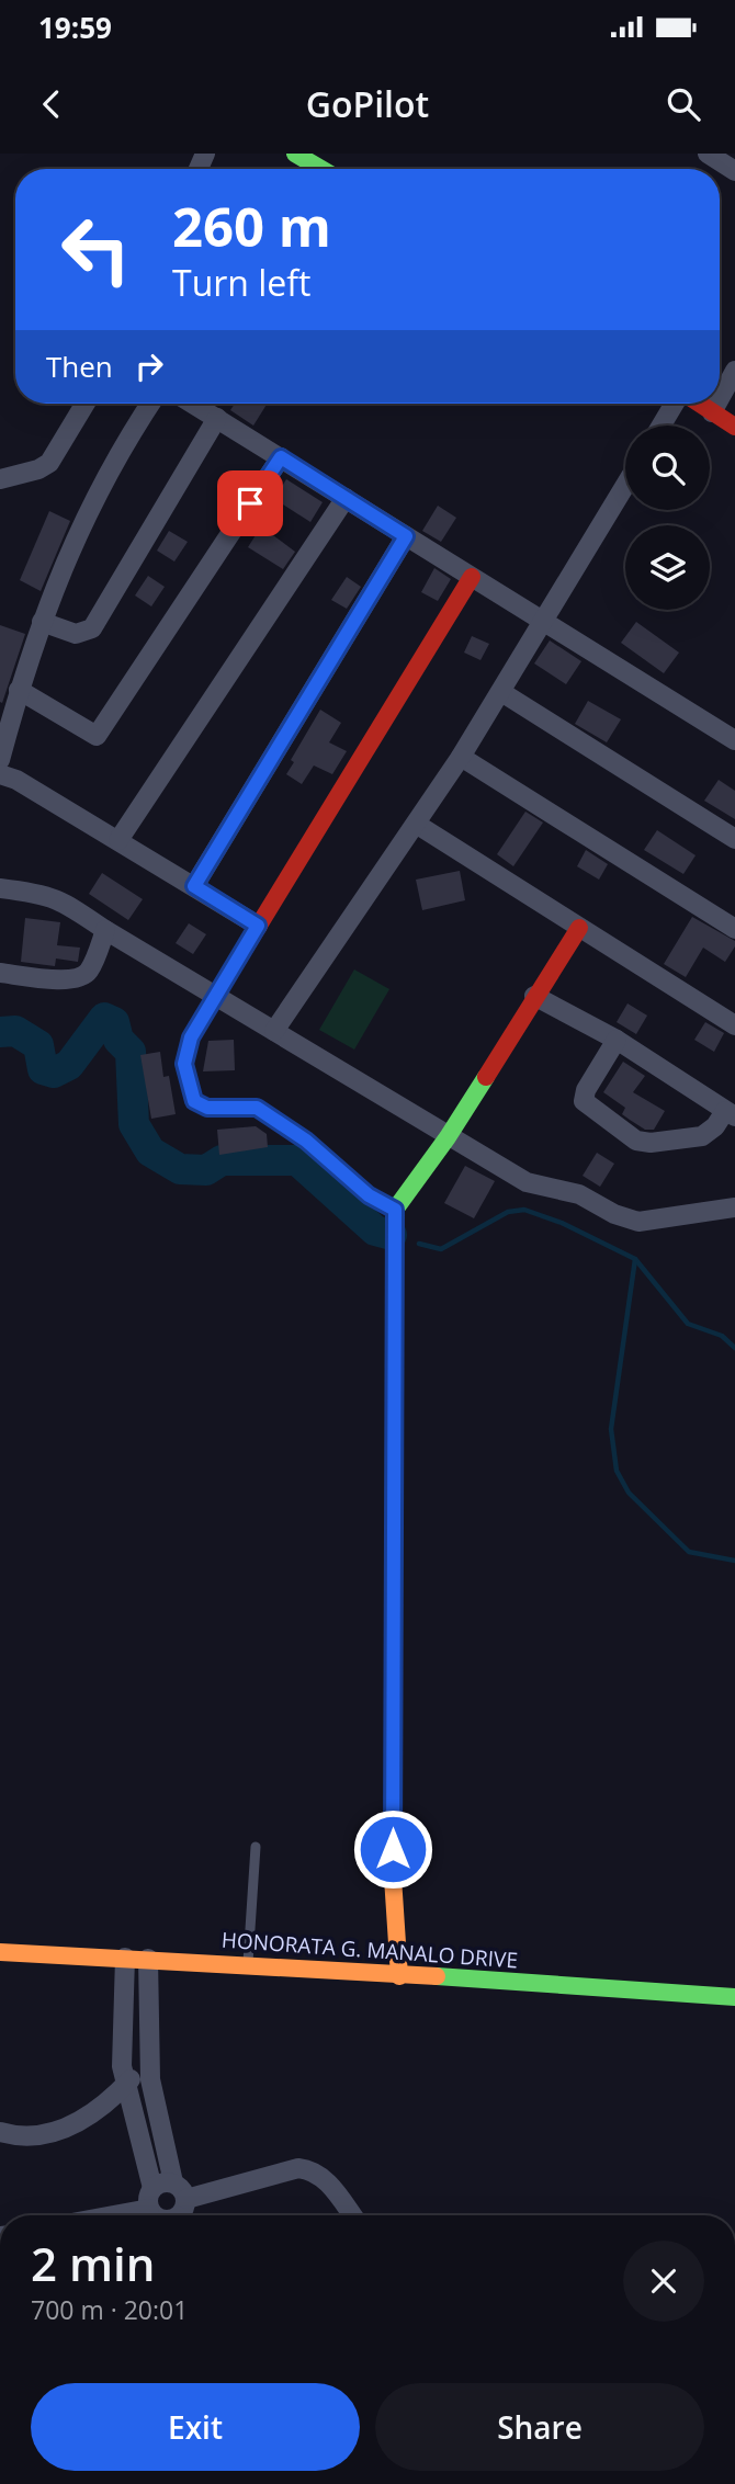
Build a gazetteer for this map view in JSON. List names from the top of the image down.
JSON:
{
  "streets": {
    "street": ["HONORATA G. MANALO DRIVE"]
  },
  "page": {
    "status": "19:59",
    "header": "GoPilot",
    "turn": ["260 m", "Turn left"],
    "then": "Then",
    "heading": ["2 min", "700 m · 20:01"],
    "buttons": ["Exit", "Share"]
  }
}
